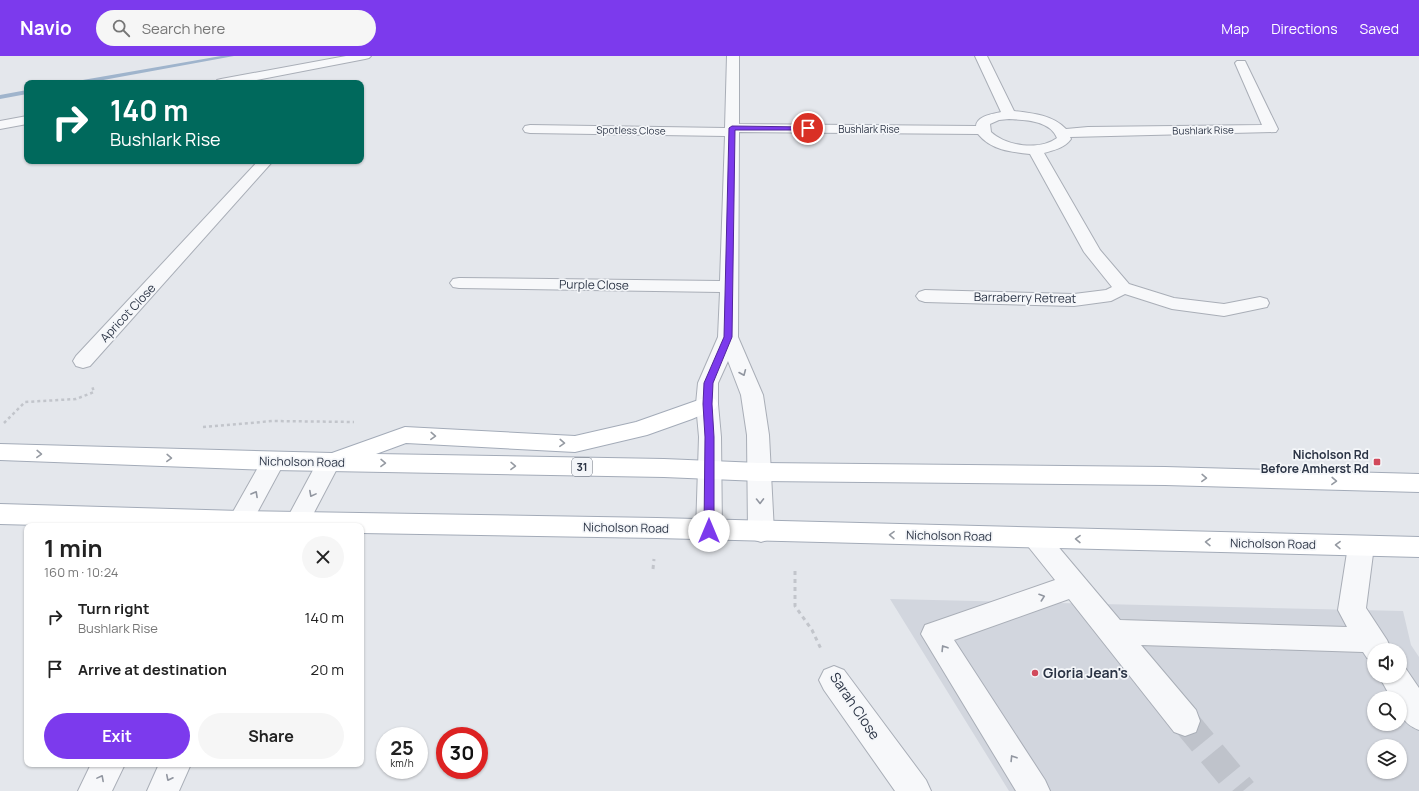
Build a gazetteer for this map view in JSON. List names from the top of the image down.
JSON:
{
  "streets": {
    "main road": ["Nicholson Road", "31"],
    "street": [
      "Bushlark Rise",
      "Spotless Close",
      "Purple Close",
      "Barraberry Retreat",
      "Apricot Close",
      "Sarah Close"
    ]
  },
  "crossings": [
    ["Bushlark Rise", "Spotless Close"]
  ],
  "places": {
    "transit": ["Nicholson Rd Before Amherst Rd"],
    "other": ["Gloria Jean's"]
  },
  "page": {
    "header": "Navio",
    "search": "Search here",
    "nav": ["Map", "Directions", "Saved"],
    "turn": ["140 m", "Bushlark Rise"],
    "heading": ["1 min", "160 m · 10:24"],
    "list": [
      {
        "name": "Turn right",
        "note": "Bushlark Rise",
        "value": "140 m"
      },
      {
        "name": "Arrive at destination",
        "value": "20 m"
      }
    ],
    "buttons": ["Exit", "Share"],
    "speed": "25 km/h",
    "limit": "30"
  }
}
